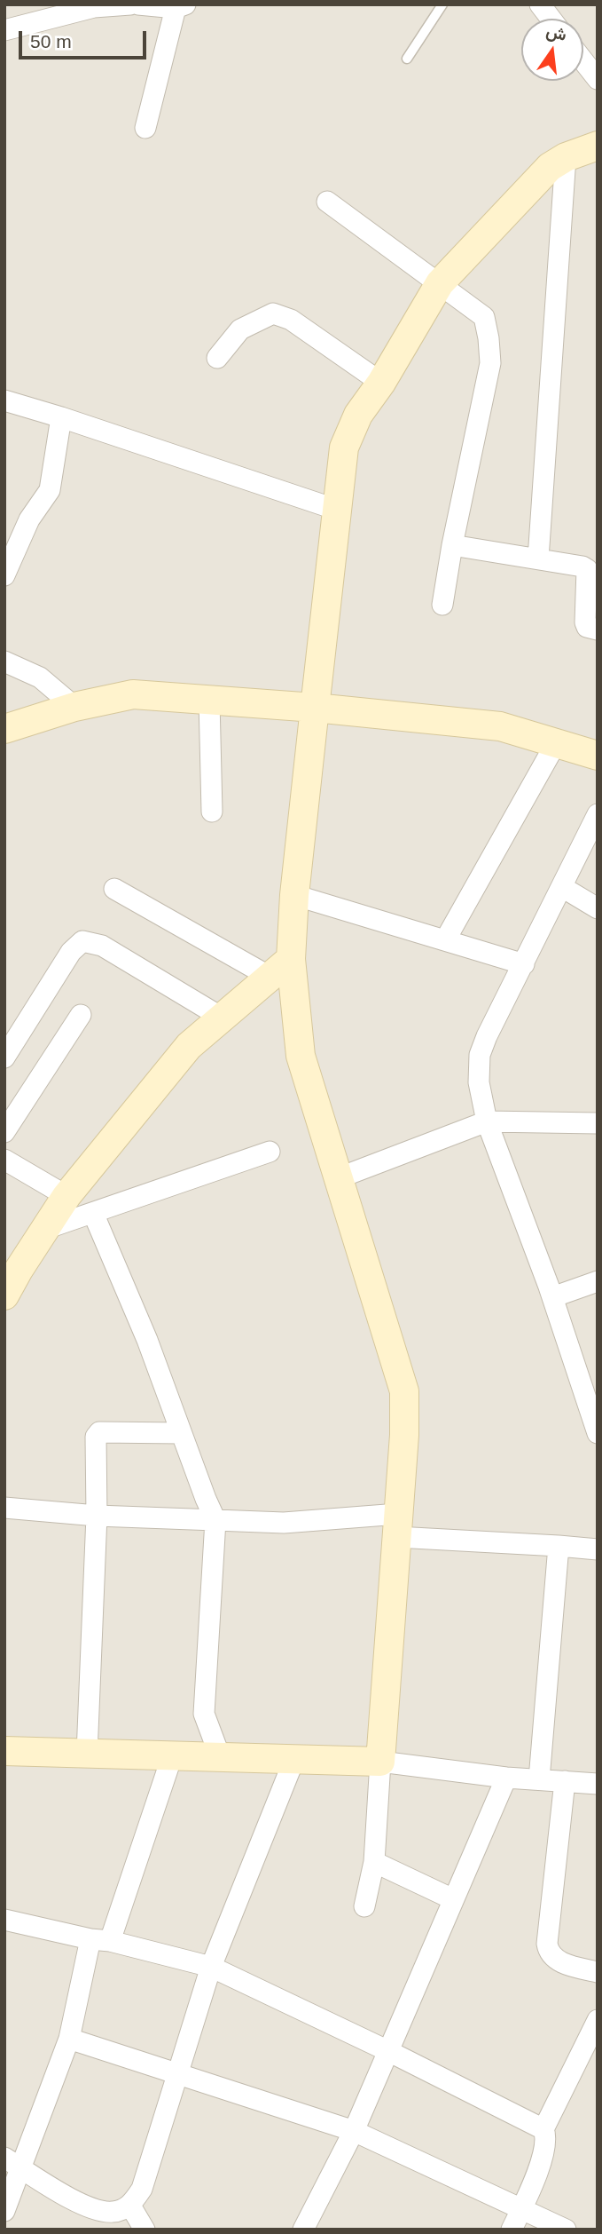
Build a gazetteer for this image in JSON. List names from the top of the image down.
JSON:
{
  "scale_bar": "50 m",
  "north": "top"
}
